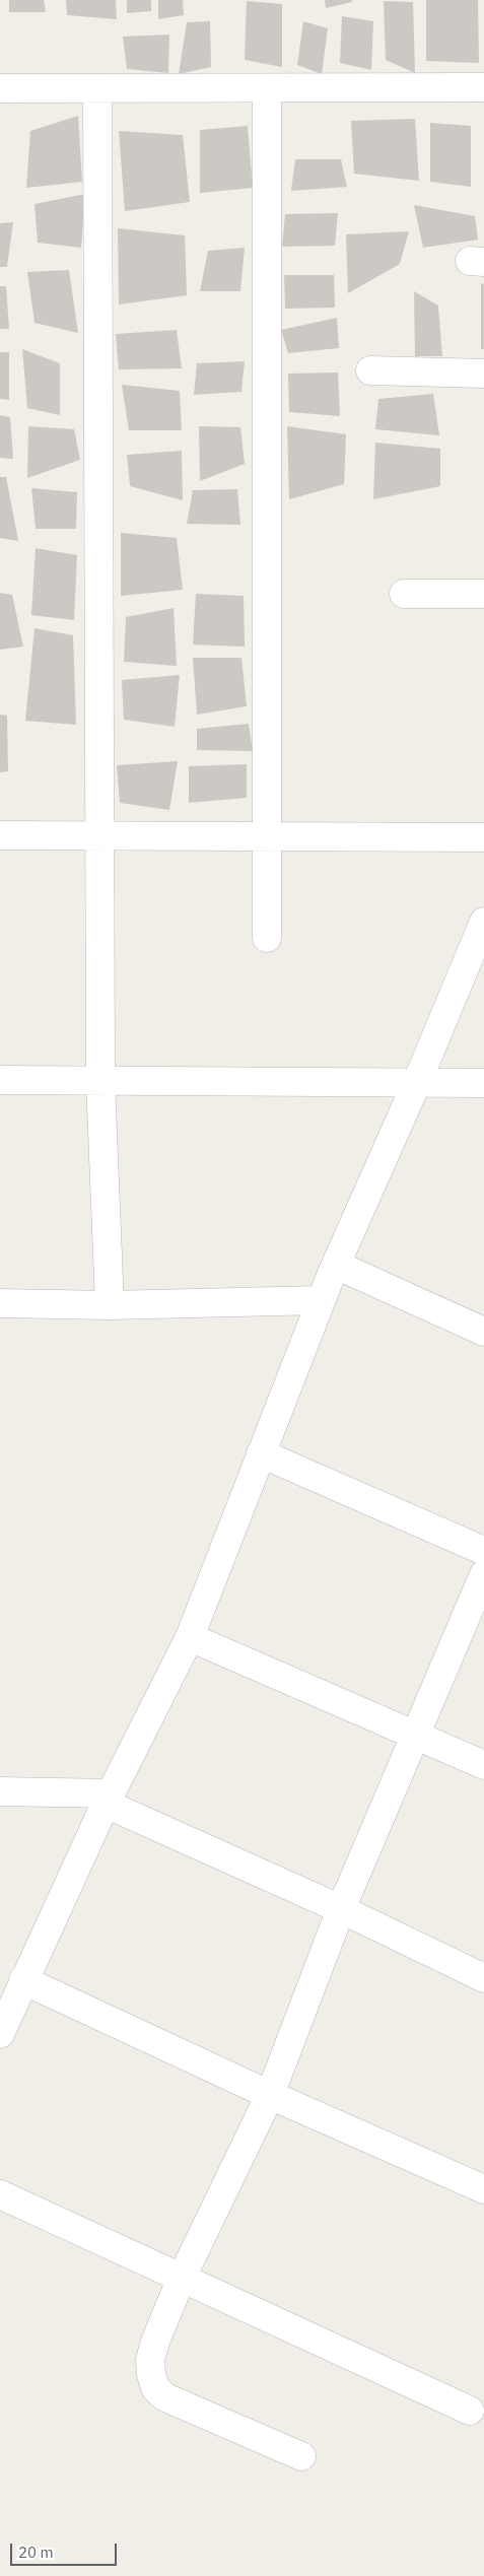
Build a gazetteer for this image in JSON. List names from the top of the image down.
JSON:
{
  "scale_bar": "20 m"
}
